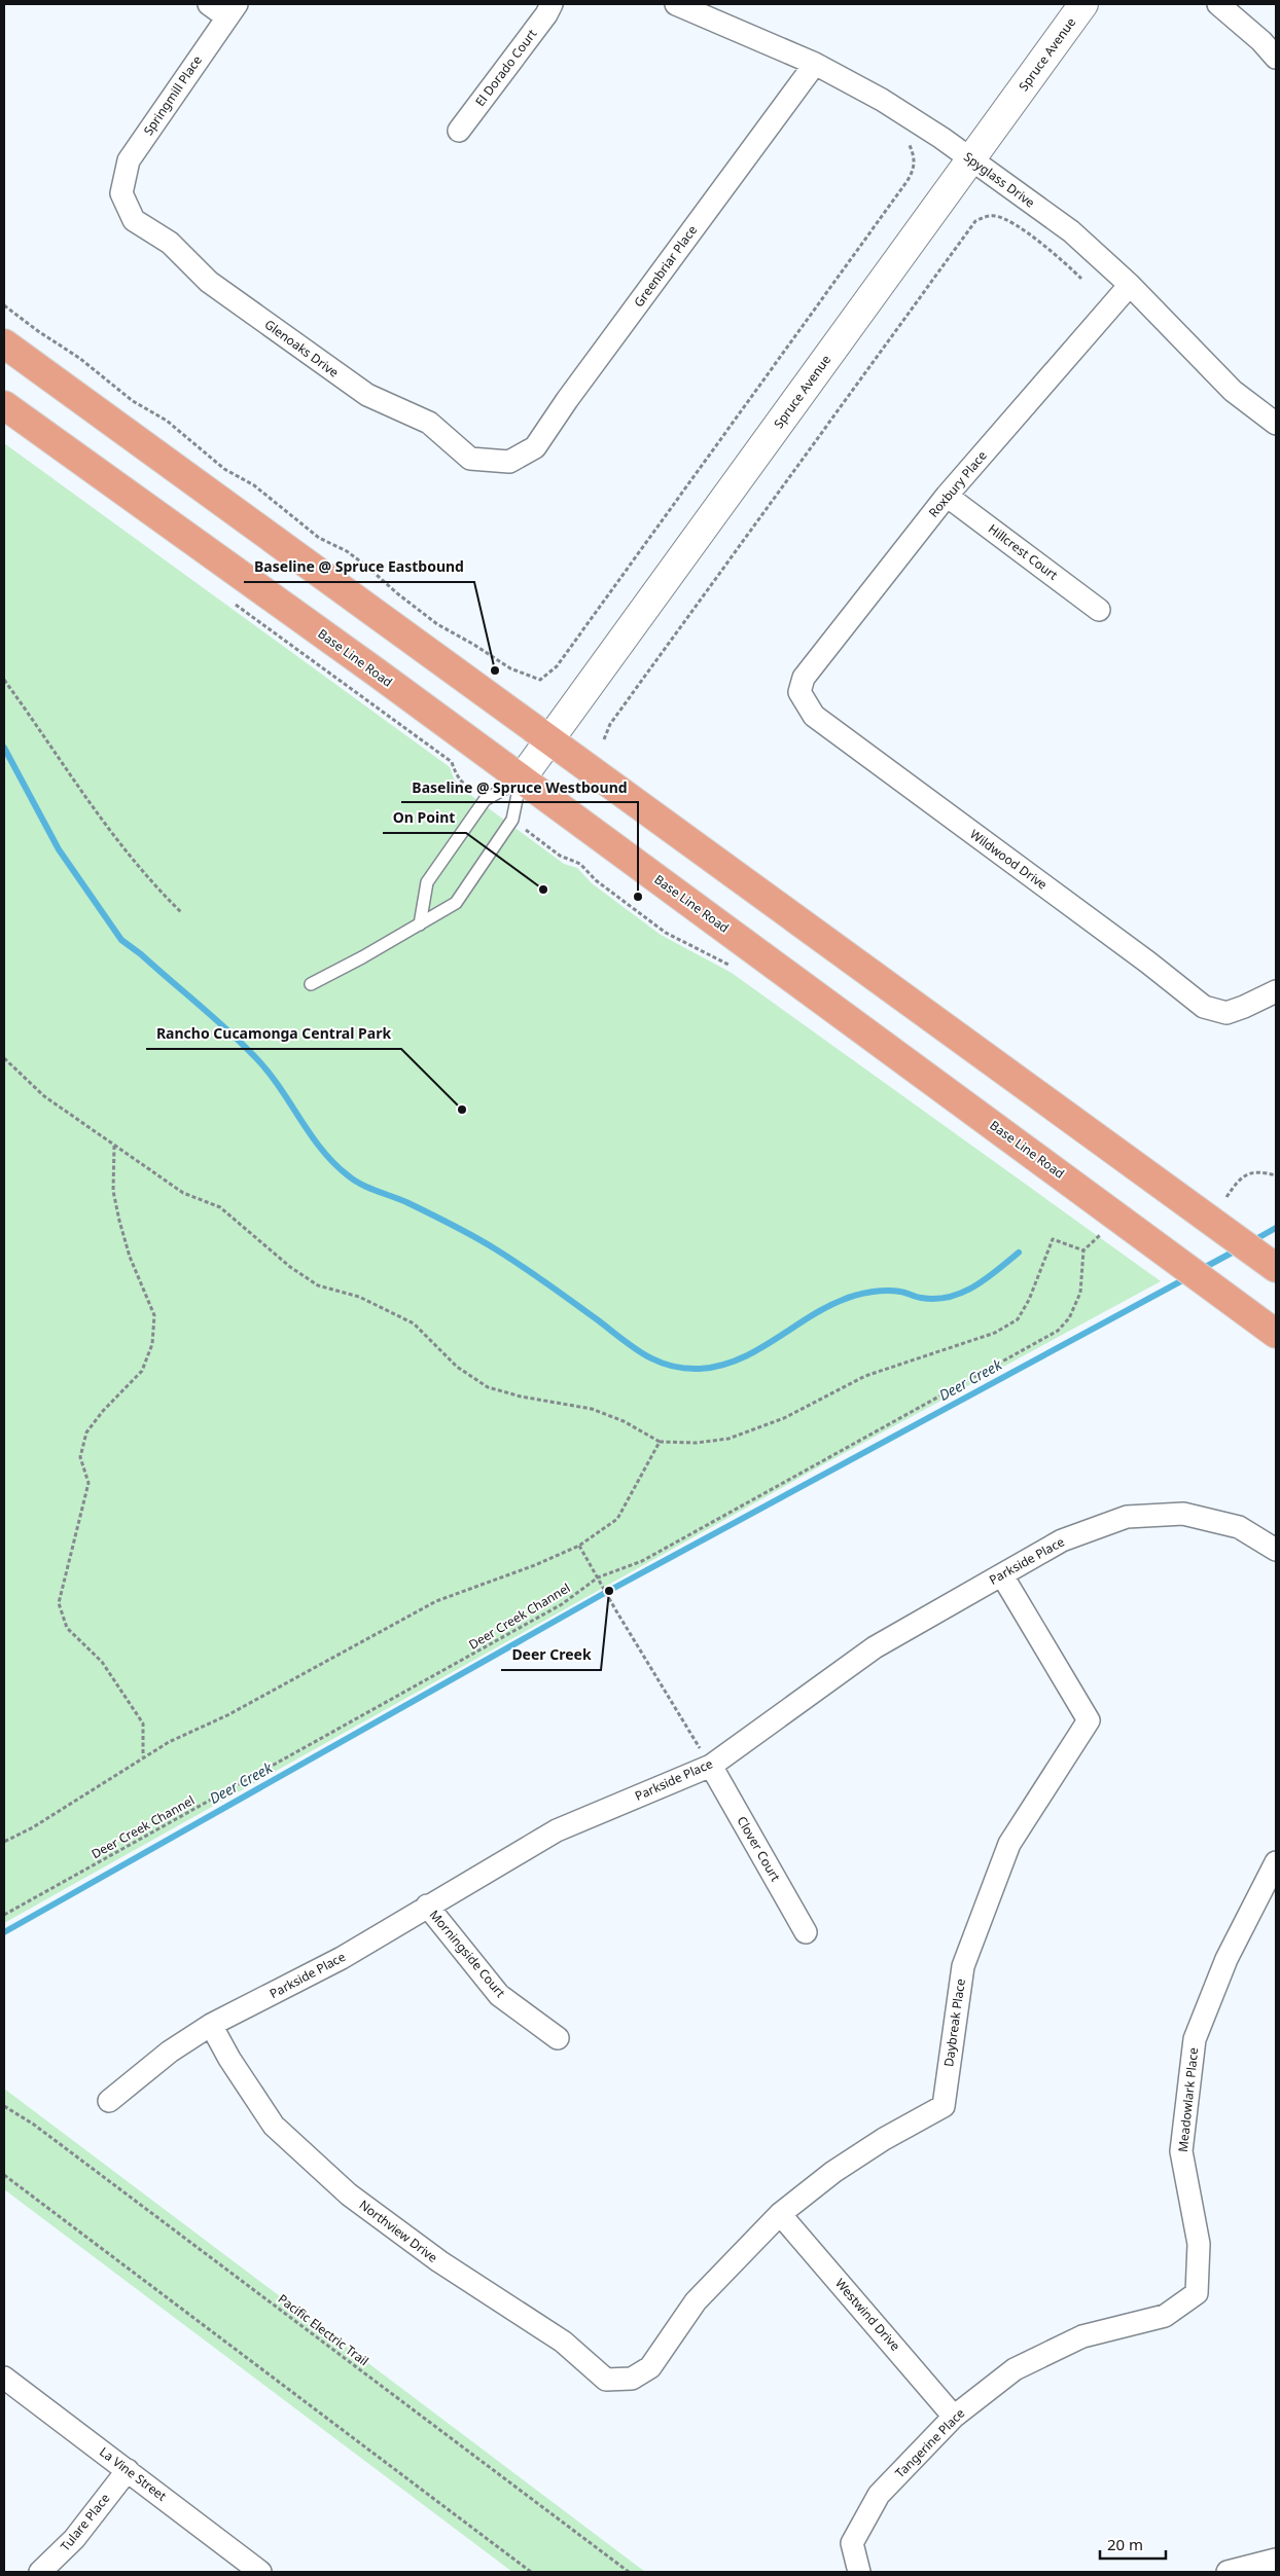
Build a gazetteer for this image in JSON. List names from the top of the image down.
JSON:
{
  "streets": {
    "main road": ["Base Line Road"],
    "street": [
      "Spruce Avenue",
      "El Dorado Court",
      "Springmill Place",
      "Spyglass Drive",
      "Greenbriar Place",
      "Glenoaks Drive",
      "Roxbury Place",
      "Hillcrest Court",
      "Wildwood Drive",
      "Parkside Place",
      "Clover Court",
      "Morningside Court",
      "Daybreak Place",
      "Meadowlark Place",
      "Northview Drive",
      "Westwind Drive",
      "Tangerine Place",
      "La Vine Street",
      "Tulare Place"
    ],
    "path": ["Deer Creek Channel", "Pacific Electric Trail"]
  },
  "crossings": [
    ["Spruce Avenue", "Spyglass Drive"],
    ["Spruce Avenue", "Base Line Road"],
    ["Springmill Place", "Glenoaks Drive"],
    ["Spyglass Drive", "Greenbriar Place"],
    ["Spyglass Drive", "Roxbury Place"],
    ["Greenbriar Place", "Glenoaks Drive"],
    ["Roxbury Place", "Hillcrest Court"],
    ["Roxbury Place", "Wildwood Drive"],
    ["Parkside Place", "Clover Court"],
    ["Parkside Place", "Morningside Court"],
    ["Parkside Place", "Daybreak Place"],
    ["Parkside Place", "Northview Drive"],
    ["Daybreak Place", "Northview Drive"],
    ["Daybreak Place", "Westwind Drive"],
    ["Meadowlark Place", "Tangerine Place"],
    ["Westwind Drive", "Tangerine Place"],
    ["La Vine Street", "Tulare Place"]
  ],
  "water": ["Deer Creek"],
  "places": [
    "Baseline @ Spruce Eastbound",
    "On Point",
    "Baseline @ Spruce Westbound",
    "Rancho Cucamonga Central Park",
    "Deer Creek"
  ],
  "scale_bar": "20 m"
}
